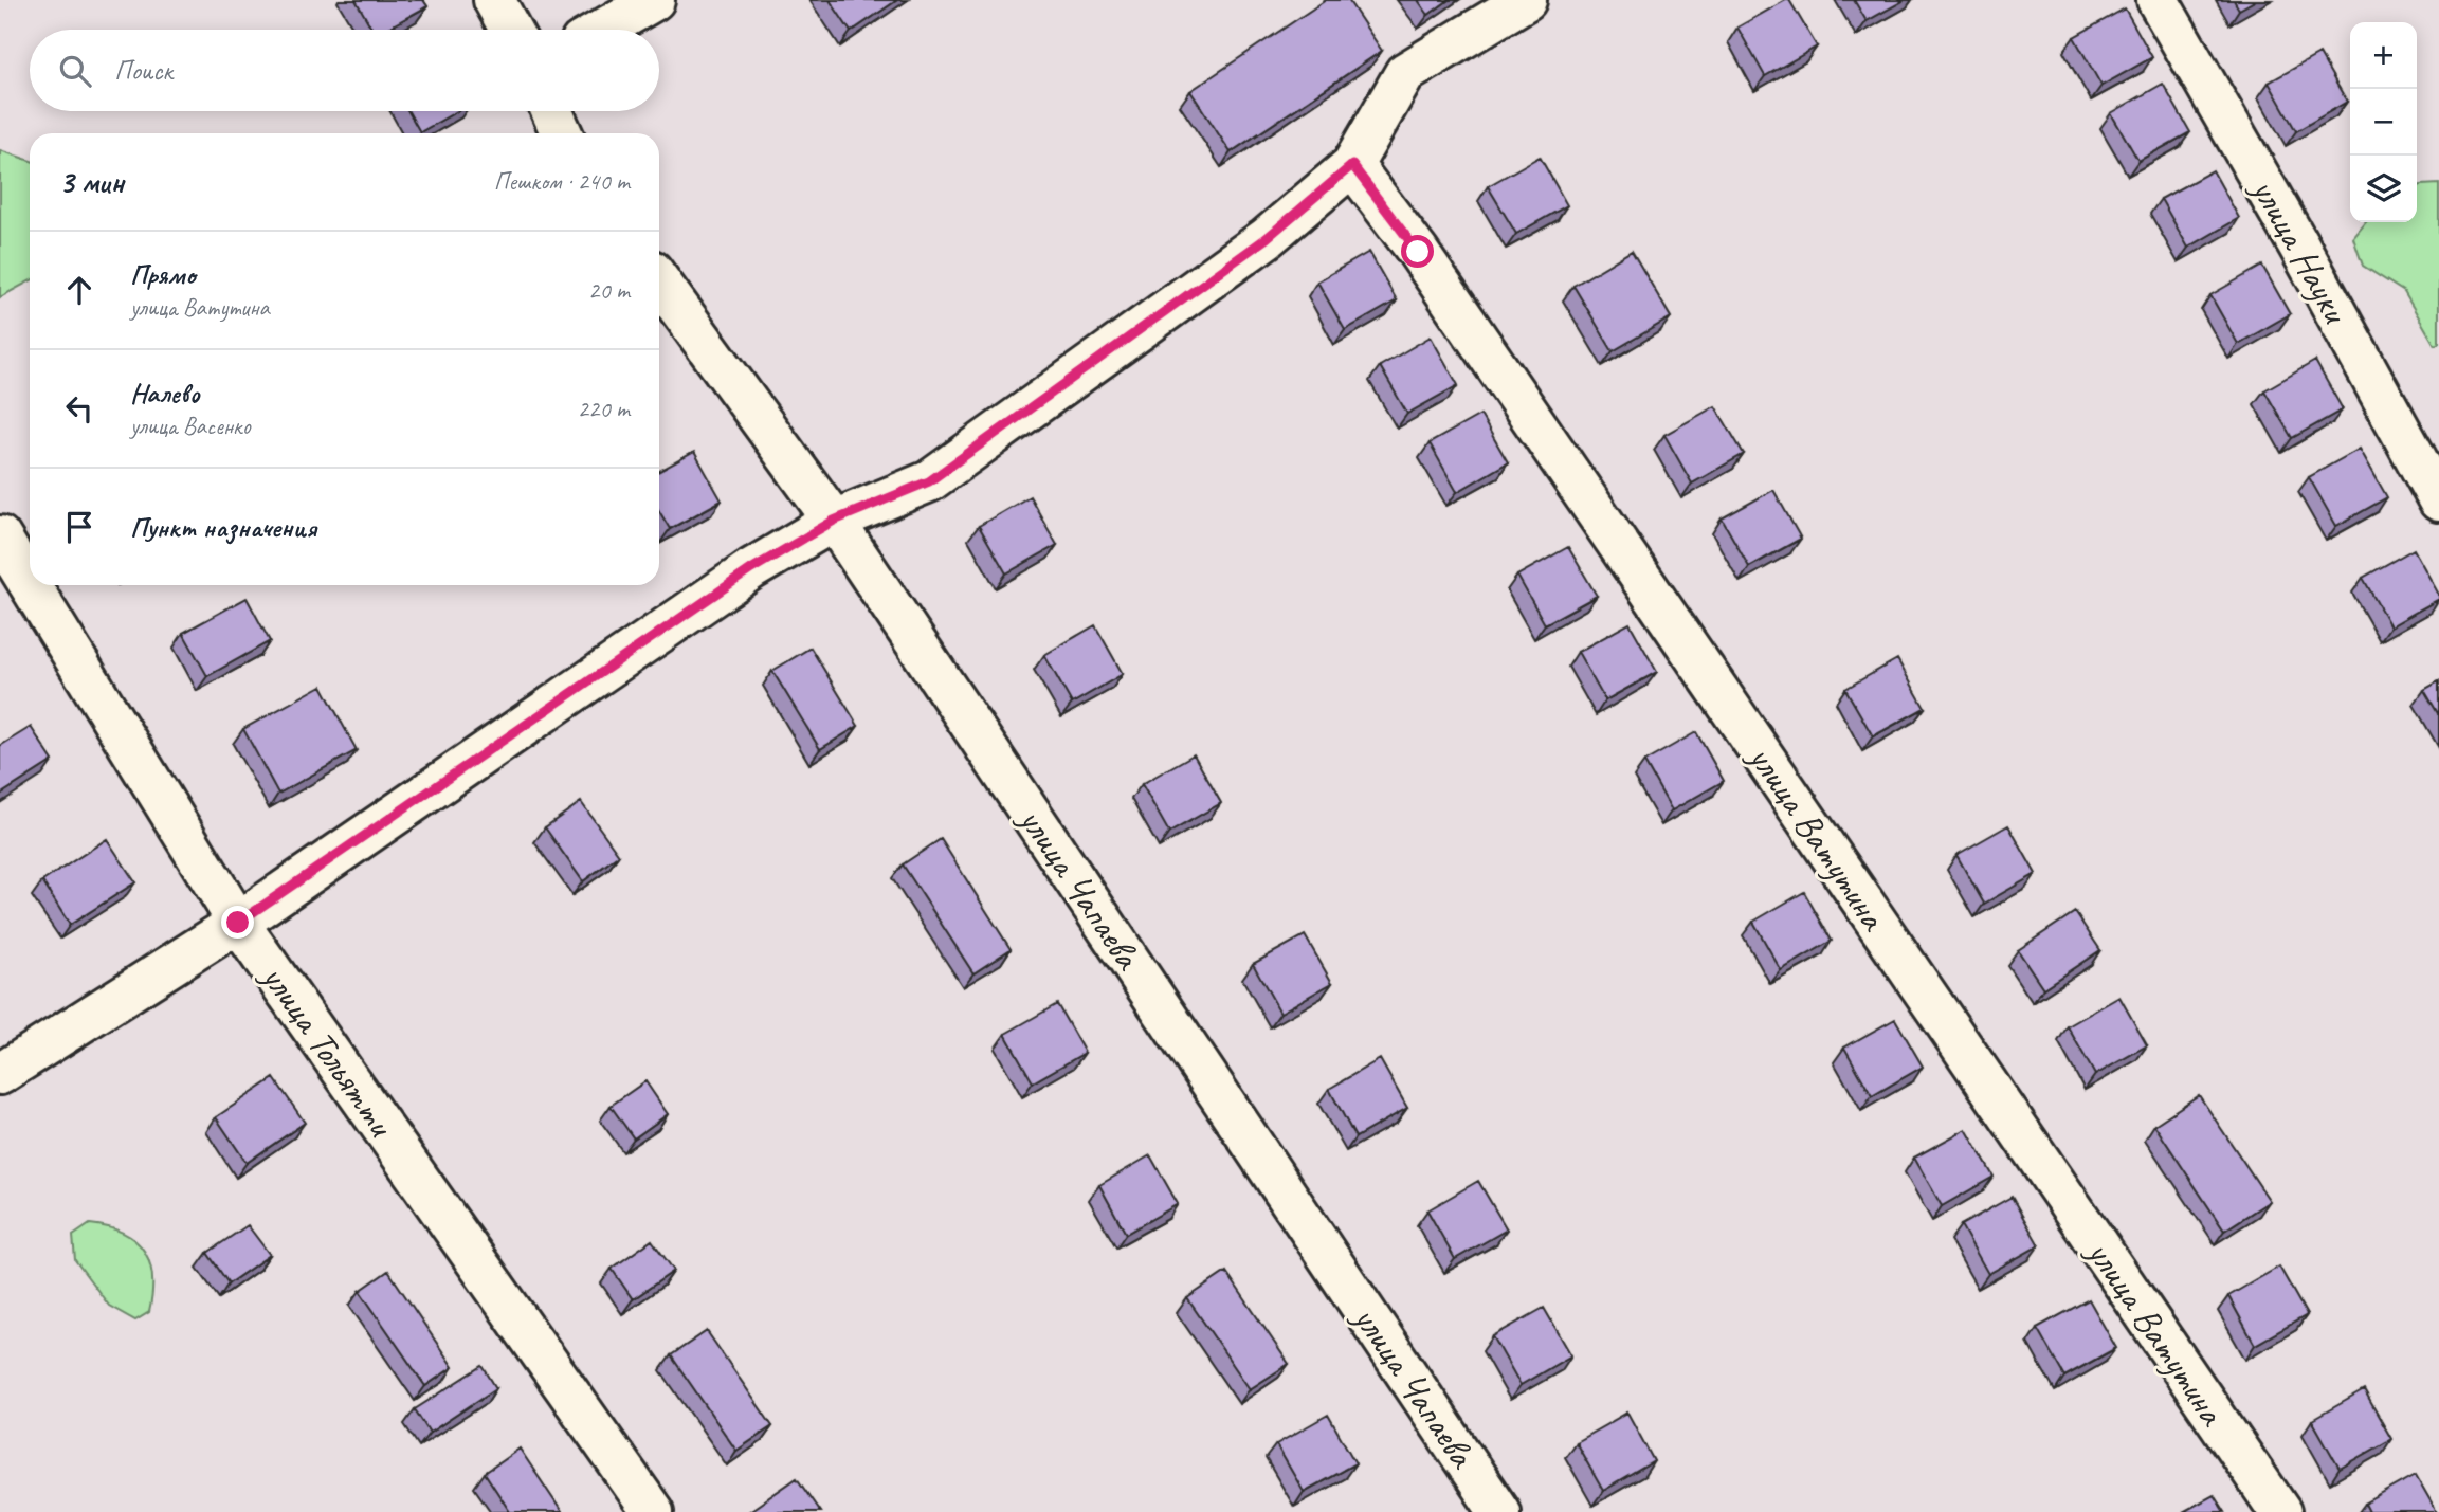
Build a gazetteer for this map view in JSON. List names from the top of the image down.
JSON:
{
  "streets": {
    "street": [
      "улица Науки",
      "улица Ватутина",
      "улица Чапаева",
      "улица Тольятти"
    ]
  },
  "page": {
    "map_buttons": ["+", "−"],
    "search": "Поиск",
    "heading": ["3 мин", "Пешком · 240 m"],
    "list": [
      ["Прямо", "улица Ватутина", "20 m"],
      ["Налево", "улица Васенко", "220 m"],
      "Пункт назначения"
    ]
  }
}
